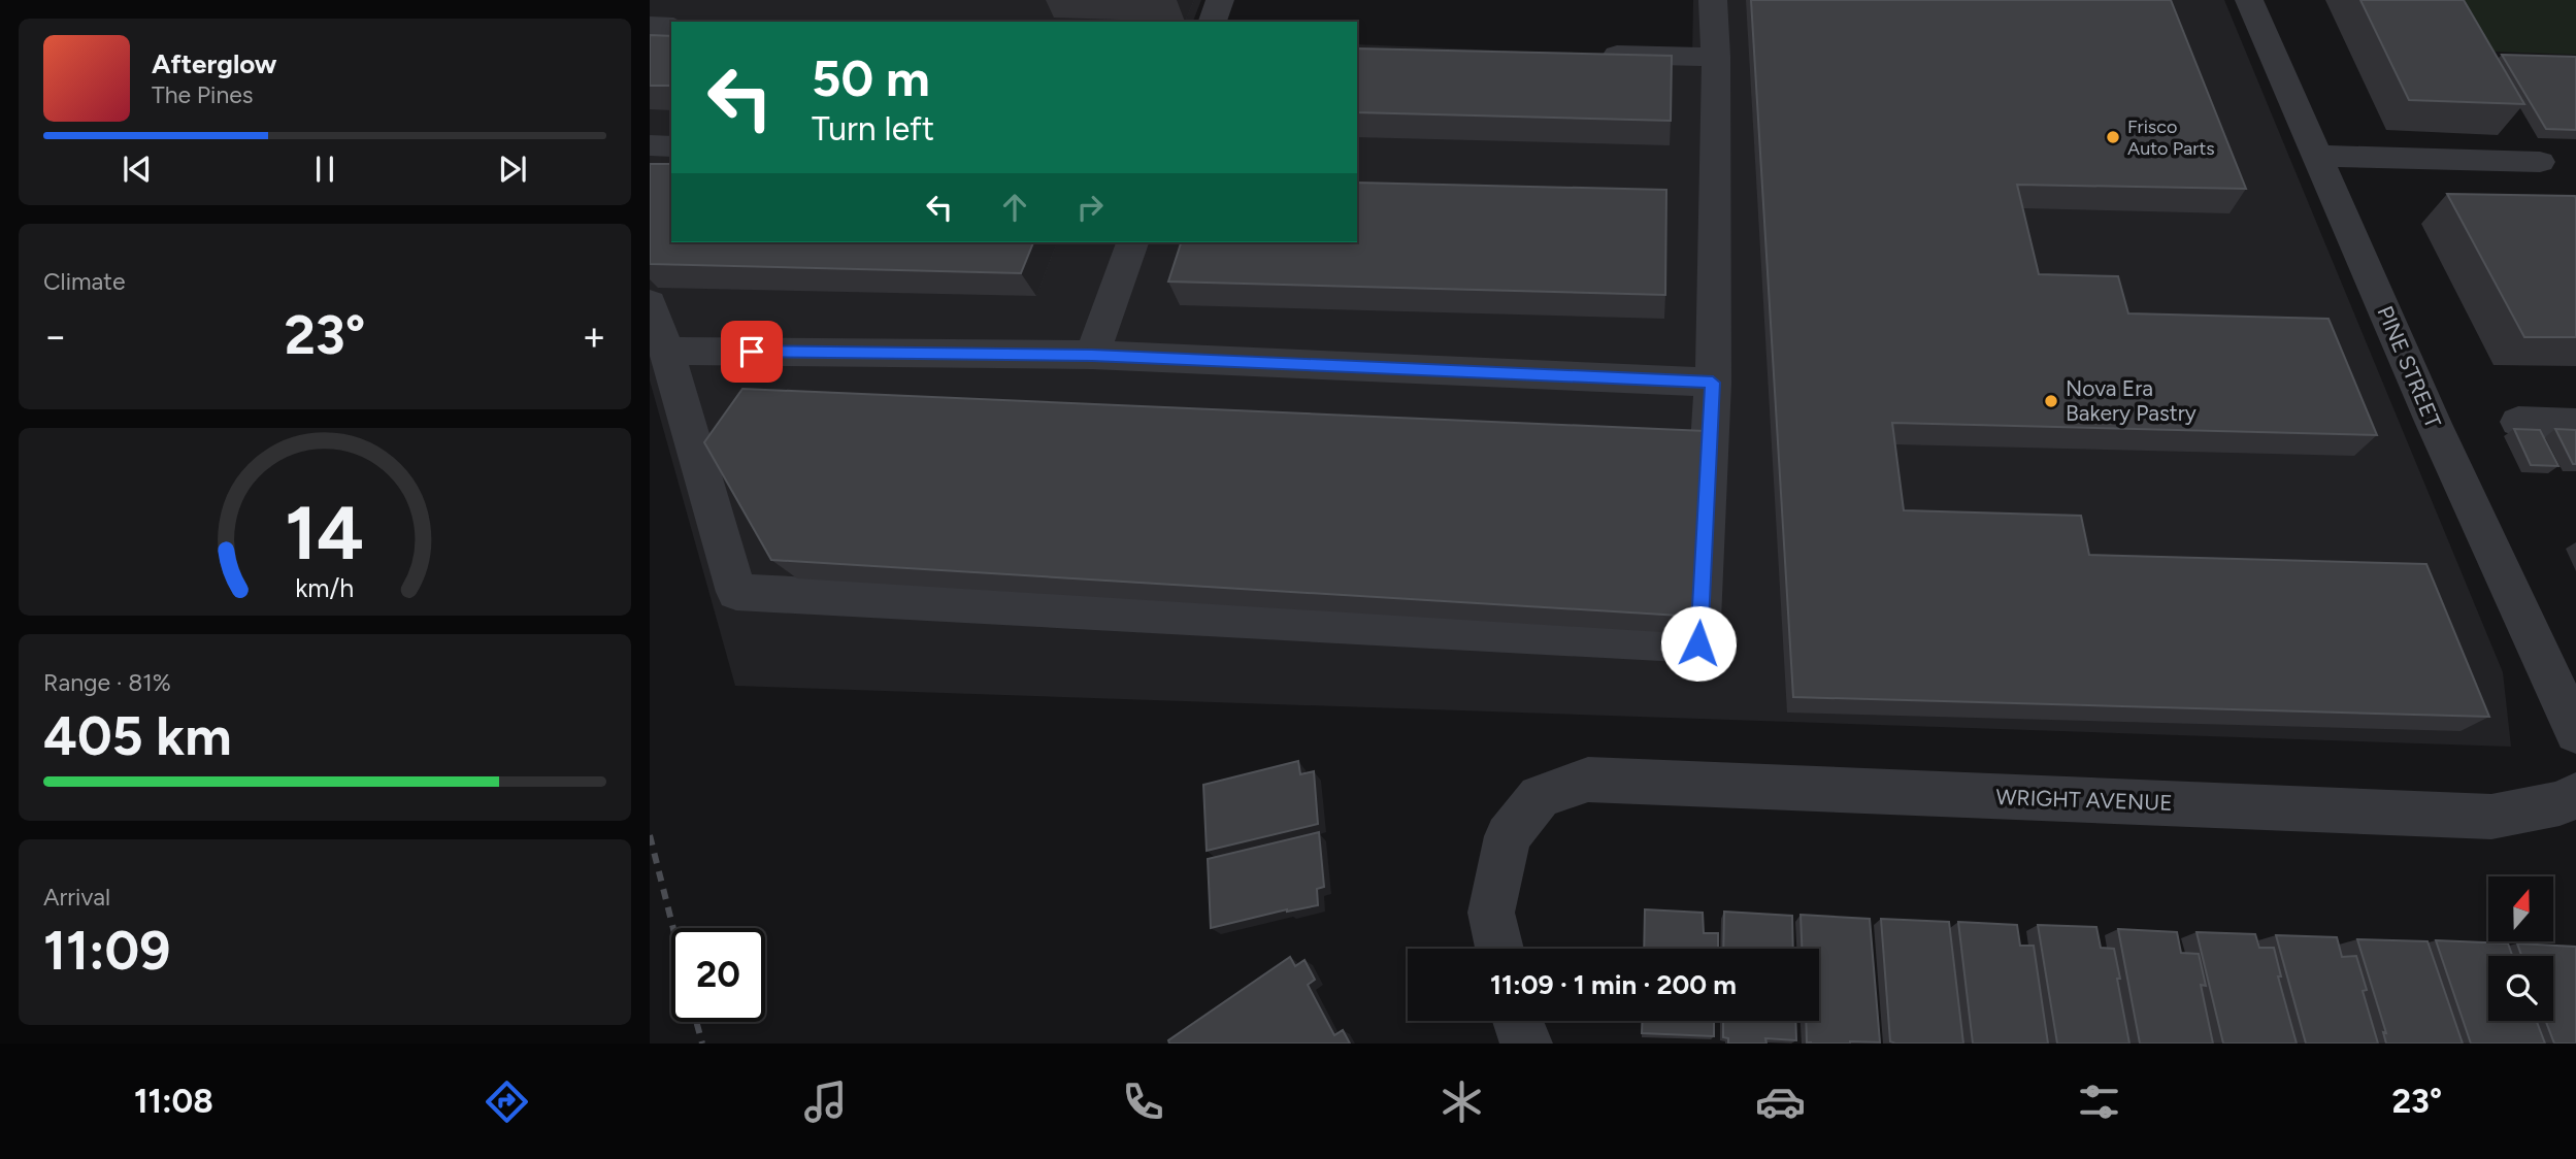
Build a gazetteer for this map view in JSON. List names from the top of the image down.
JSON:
{
  "streets": {
    "street": ["PINE STREET", "WRIGHT AVENUE"]
  },
  "places": ["Frisco Auto Parts", "Nova Era Bakery Pastry"],
  "north": "top",
  "page": {
    "turn": ["50 m", "Turn left"],
    "song": ["Afterglow", "The Pines"],
    "tile": [
      "Climate",
      ["Range · 81%", "405 km"],
      ["Arrival", "11:09"]
    ],
    "heat": ["−", "23°", "+"],
    "limit": "20",
    "trip": "11:09 · 1 min · 200 m",
    "tabs": ["11:08", "23°"],
    "gauge": ["14", "km/h"]
  }
}
